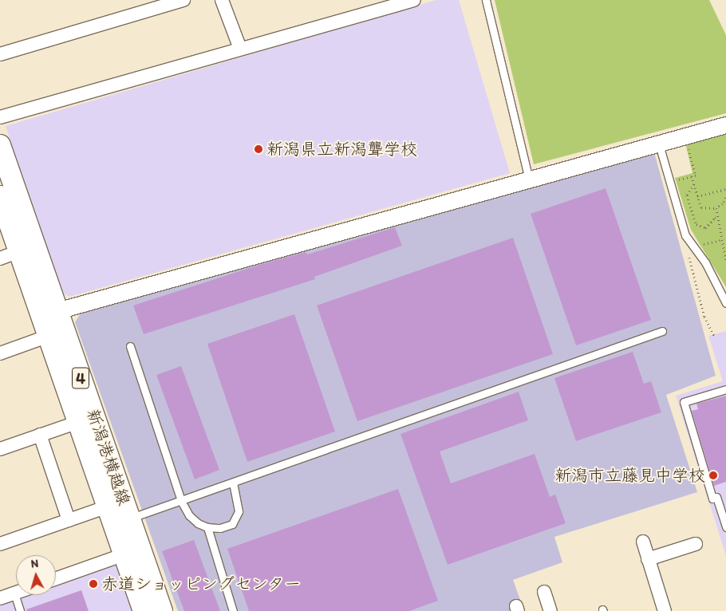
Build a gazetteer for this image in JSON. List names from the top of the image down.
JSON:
{
  "streets": {
    "main road": ["4", "新潟港横越線"]
  },
  "places": ["新潟県立新潟聾学校", "新潟市立藤見中学校", "赤道ショッピングセンター"],
  "north": "top"
}
